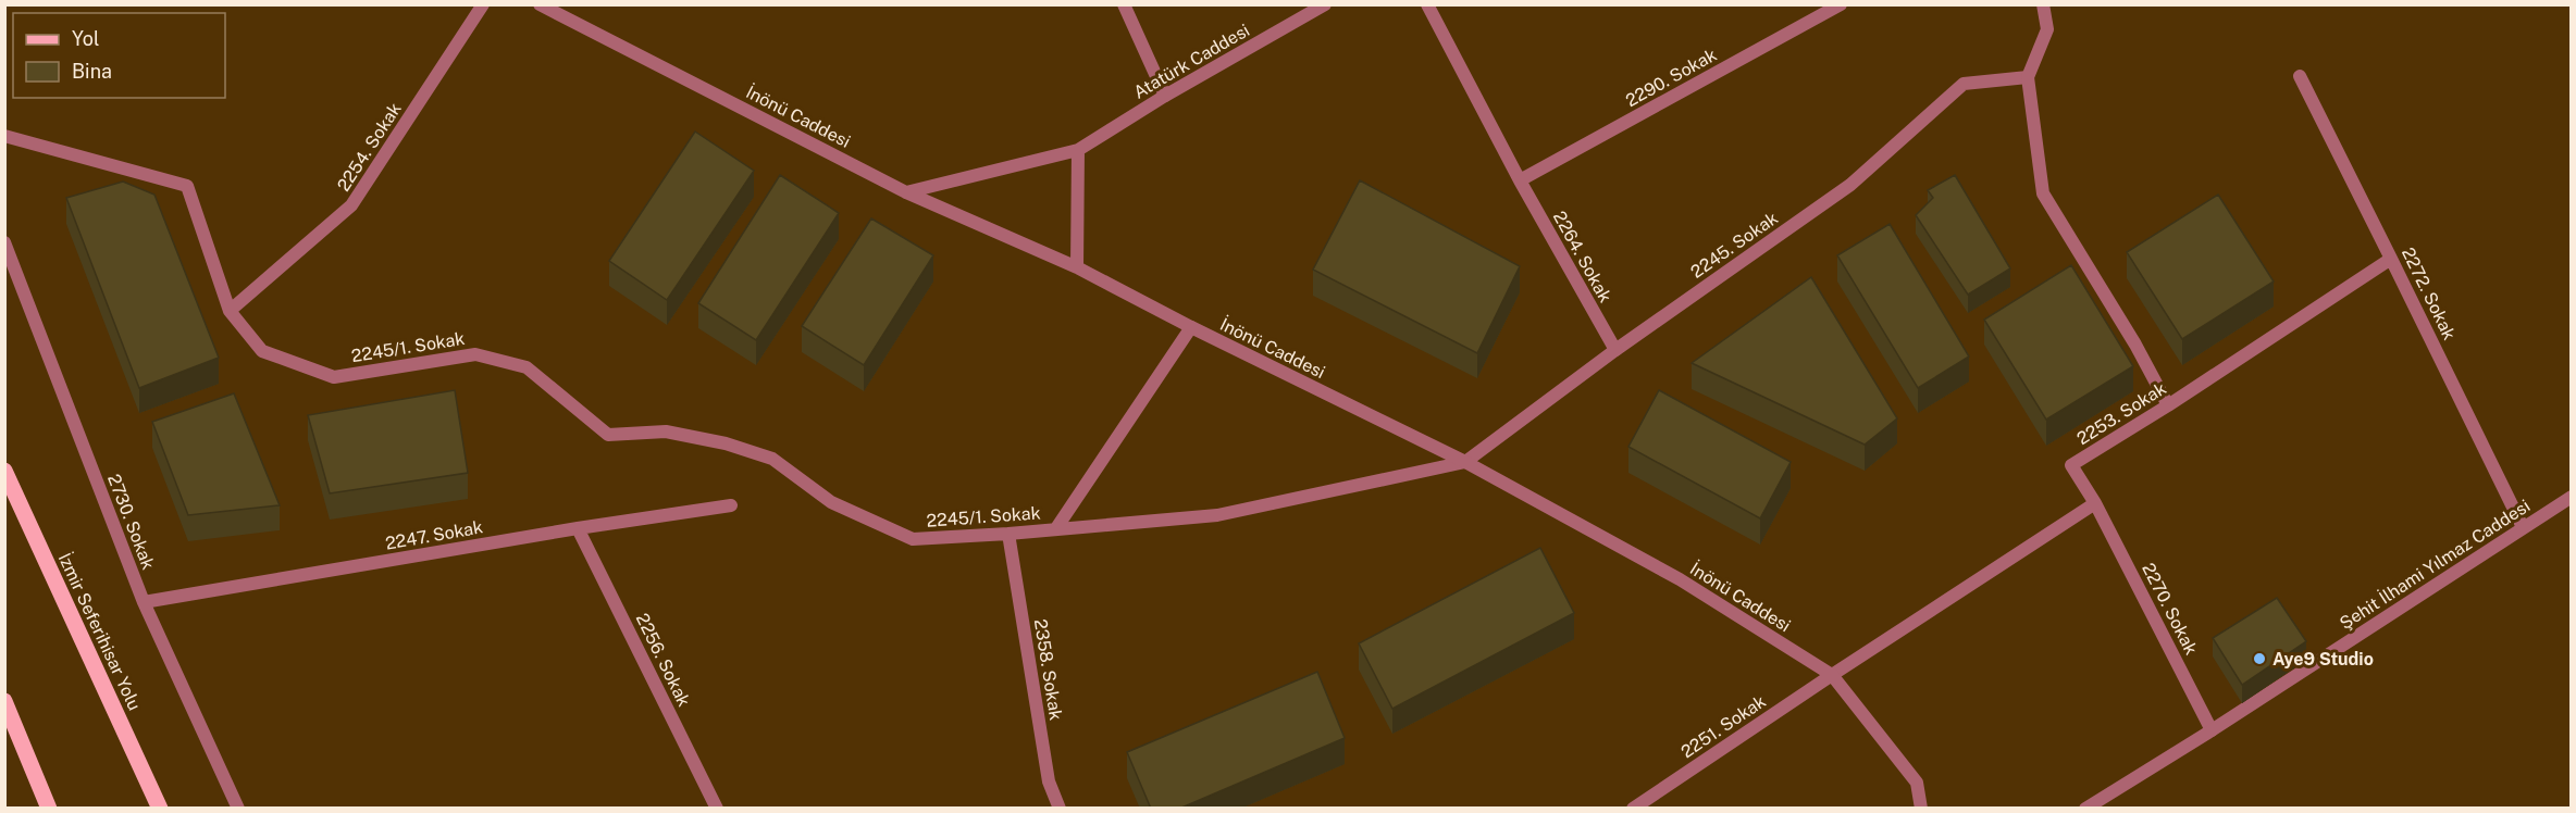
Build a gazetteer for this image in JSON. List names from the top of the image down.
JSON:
{
  "streets": {
    "main road": ["İzmir Seferihisar Yolu"],
    "street": [
      "Atatürk Caddesi",
      "2290. Sokak",
      "İnönü Caddesi",
      "2254. Sokak",
      "2245. Sokak",
      "2264. Sokak",
      "2272. Sokak",
      "2245/1. Sokak",
      "2253. Sokak",
      "2730. Sokak",
      "2247. Sokak",
      "Şehit İlhami Yılmaz Caddesi",
      "2270. Sokak",
      "2256. Sokak",
      "2358. Sokak",
      "2251. Sokak"
    ]
  },
  "crossings": [
    ["Atatürk Caddesi", "İnönü Caddesi"],
    ["2290. Sokak", "2264. Sokak"],
    ["İnönü Caddesi", "2245. Sokak"],
    ["İnönü Caddesi", "2245/1. Sokak"],
    ["İnönü Caddesi", "2251. Sokak"],
    ["2254. Sokak", "2245/1. Sokak"],
    ["2245. Sokak", "2264. Sokak"],
    ["2245. Sokak", "2245/1. Sokak"],
    ["2272. Sokak", "2253. Sokak"],
    ["2272. Sokak", "Şehit İlhami Yılmaz Caddesi"],
    ["2245/1. Sokak", "2358. Sokak"],
    ["2253. Sokak", "2270. Sokak"],
    ["2730. Sokak", "2247. Sokak"],
    ["2247. Sokak", "2256. Sokak"],
    ["Şehit İlhami Yılmaz Caddesi", "2270. Sokak"]
  ],
  "places": ["Aye9 Studio"],
  "legend": ["Yol", "Bina"]
}
